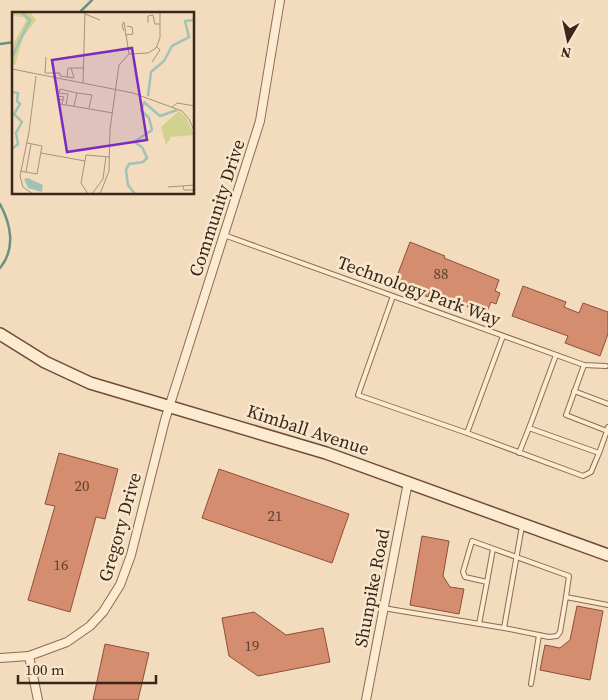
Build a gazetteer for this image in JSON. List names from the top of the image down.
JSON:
{
  "streets": {
    "main road": ["Kimball Avenue"],
    "street": ["Community Drive", "Gregory Drive", "Shunpike Road"],
    "lane": ["Technology Park Way"]
  },
  "crossings": [
    ["Community Drive", "Technology Park Way"],
    ["Community Drive", "Kimball Avenue"],
    ["Community Drive", "Gregory Drive"],
    ["Kimball Avenue", "Shunpike Road"]
  ],
  "house_numbers": [
    "88",
    "20",
    "21",
    "16",
    "19"
  ],
  "scale_bar": "100 m",
  "north": "bottom"
}
